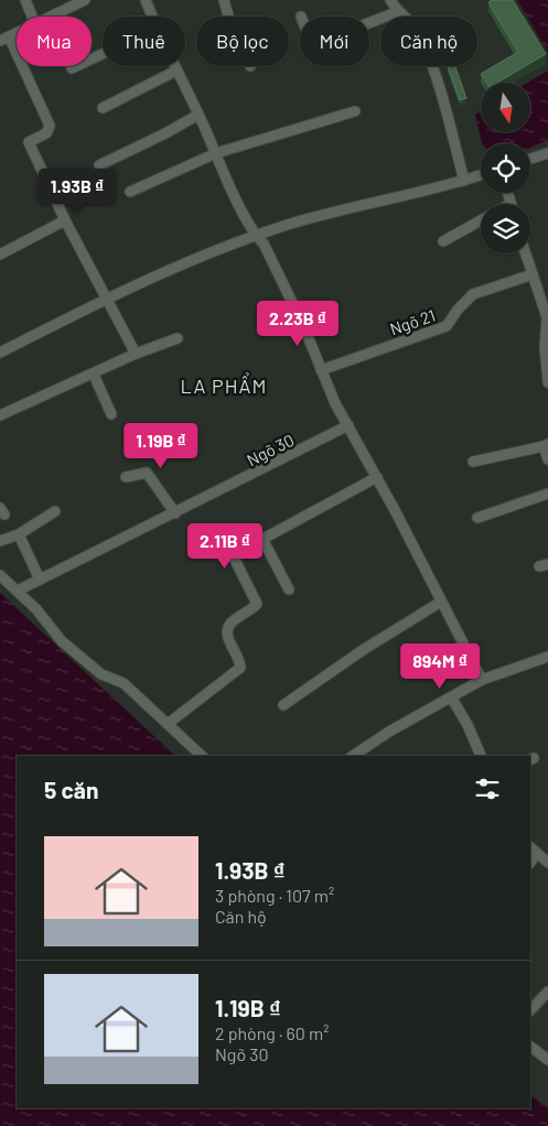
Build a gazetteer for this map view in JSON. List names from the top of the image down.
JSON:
{
  "streets": {
    "street": ["Ngõ 21", "Ngõ 30"]
  },
  "districts": ["LA PHẨM"],
  "north": "bottom",
  "page": {
    "chip": [
      "Mua",
      "Thuê",
      "Bộ lọc",
      "Mới",
      "Căn hộ"
    ],
    "price": [
      "1.93B ₫",
      "2.23B ₫",
      "1.19B ₫",
      "2.11B ₫",
      "894M ₫"
    ],
    "heading": "5 căn",
    "list": [
      {
        "name": "1.93B ₫",
        "note": "3 phòng · 107 m² · Căn hộ"
      },
      {
        "name": "1.19B ₫",
        "note": "2 phòng · 60 m² · Ngõ 30"
      }
    ]
  }
}
